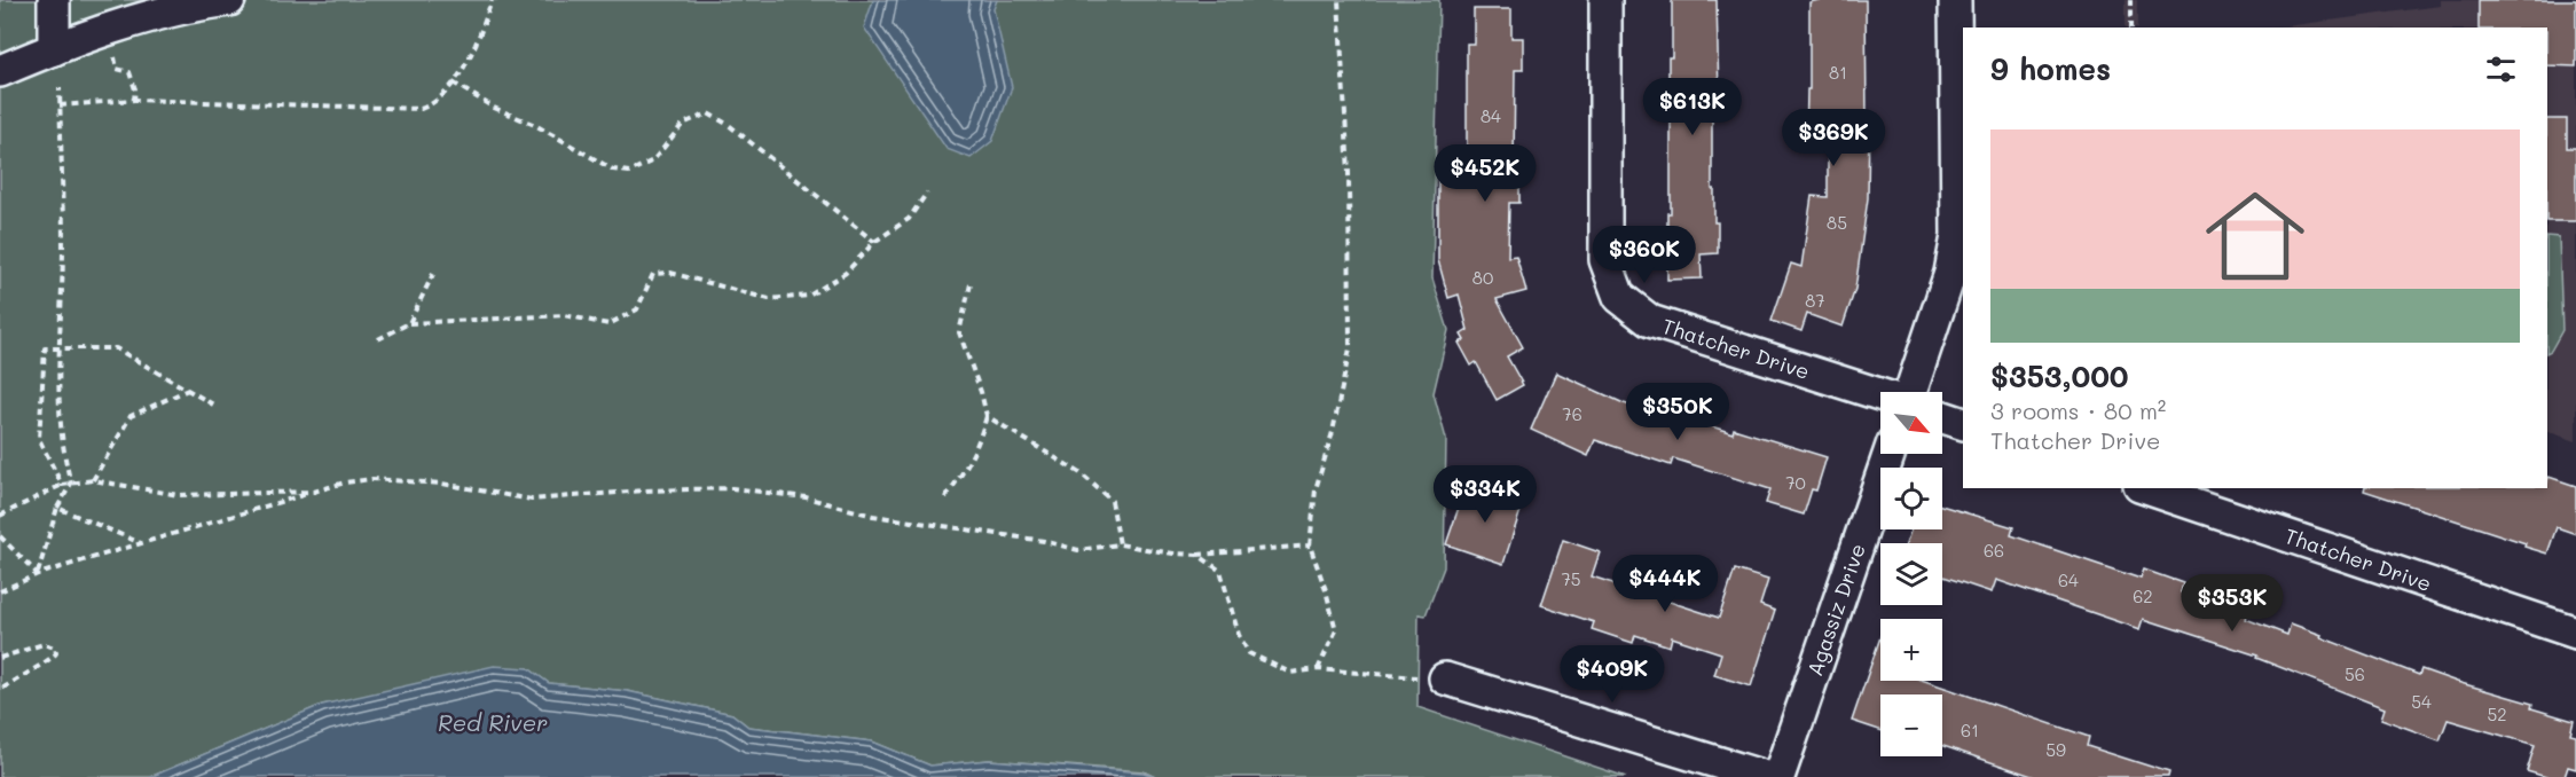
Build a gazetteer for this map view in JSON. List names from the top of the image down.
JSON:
{
  "streets": {
    "street": ["Thatcher Drive", "Agassiz Drive"]
  },
  "water": ["Red River"],
  "house_numbers": [
    "81",
    "84",
    "85",
    "80",
    "87",
    "76",
    "70",
    "66",
    "75",
    "64",
    "62",
    "56",
    "54",
    "52",
    "61",
    "59"
  ],
  "north": "bottom right",
  "page": {
    "heading": "9 homes",
    "price": [
      "$613K",
      "$369K",
      "$452K",
      "$360K",
      "$350K",
      "$334K",
      "$444K",
      "$353K",
      "$409K"
    ],
    "list": [
      {
        "name": "$353,000",
        "note": "3 rooms · 80 m² · Thatcher Drive"
      }
    ],
    "map_buttons": ["+", "−"]
  }
}
